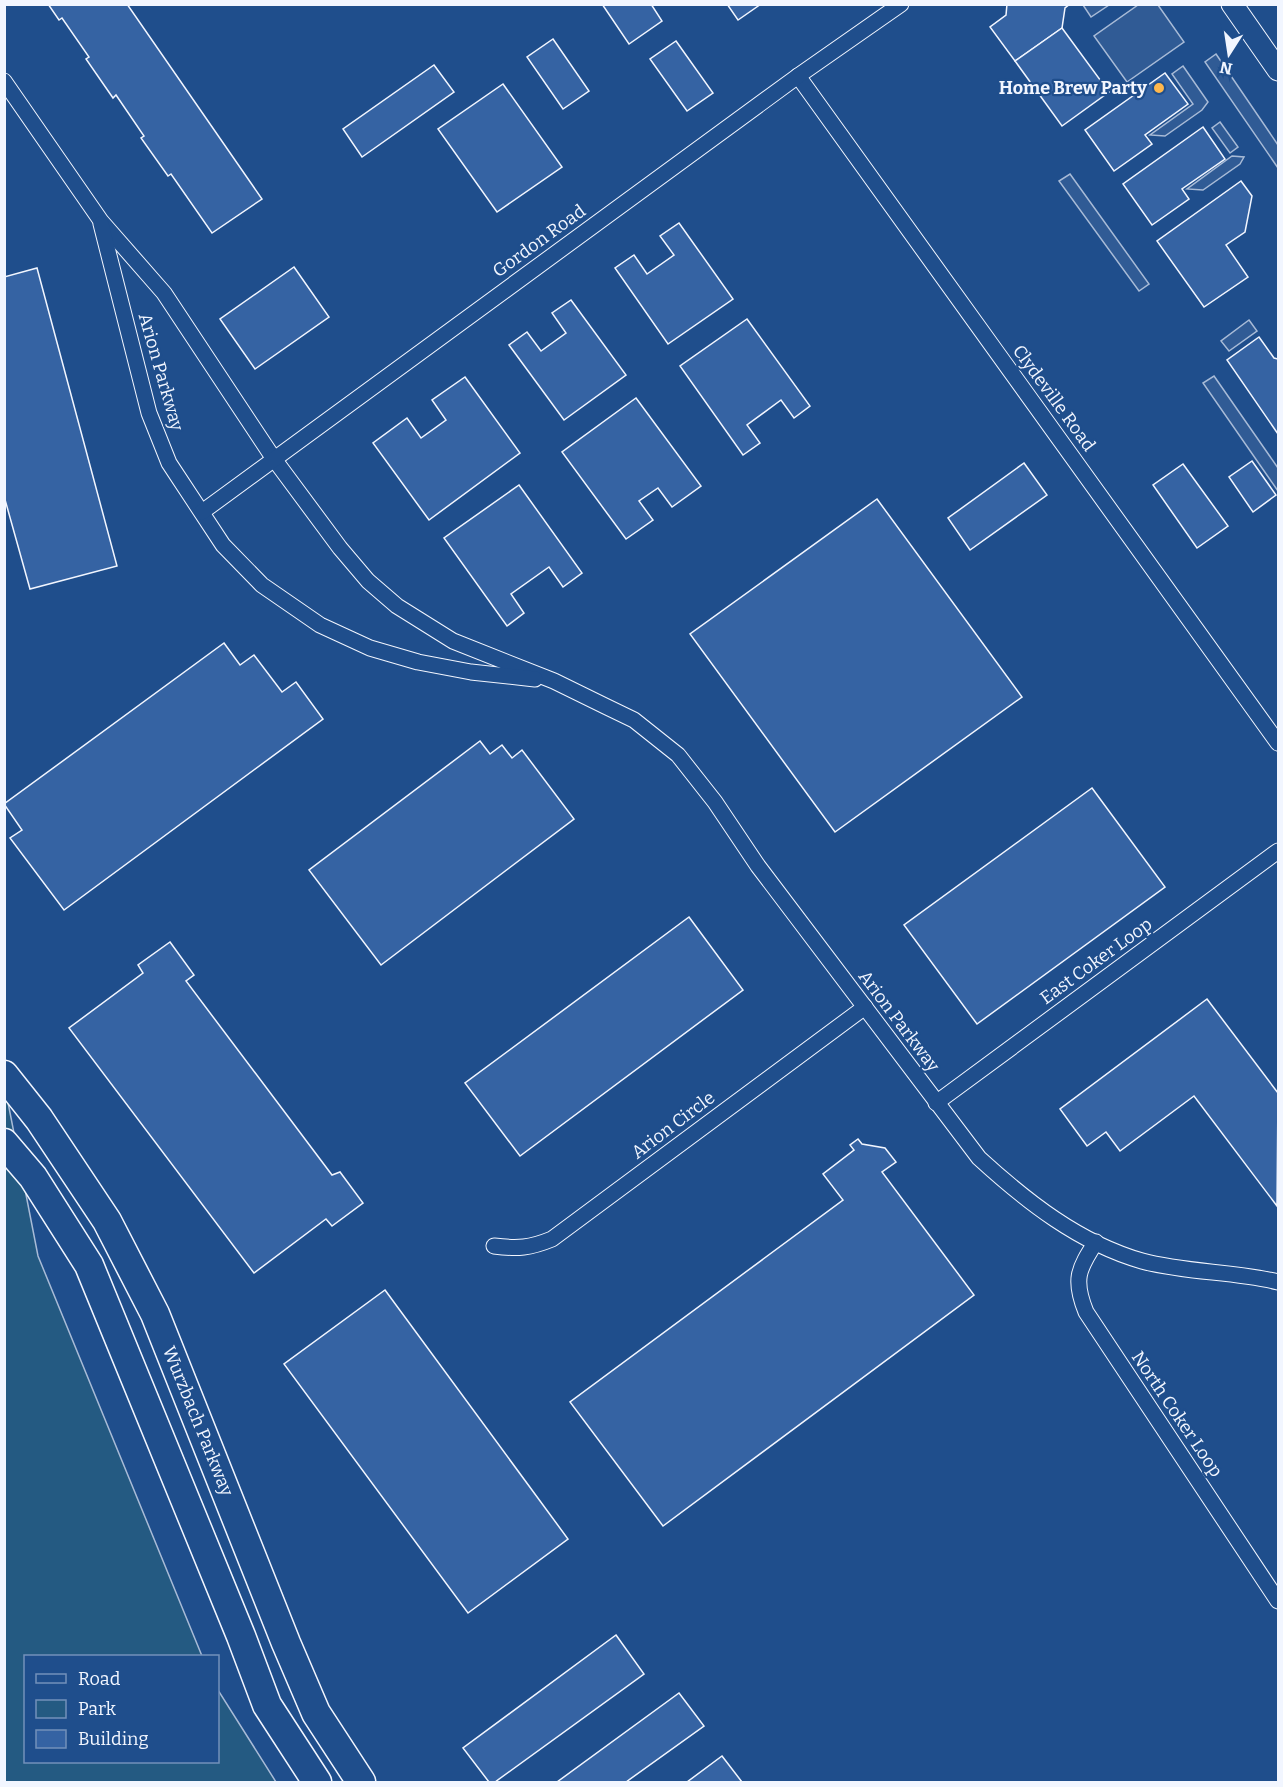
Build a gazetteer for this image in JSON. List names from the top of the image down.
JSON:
{
  "streets": {
    "highway": ["Wurzbach Parkway"],
    "street": [
      "Gordon Road",
      "Arion Parkway",
      "Clydeville Road",
      "East Coker Loop",
      "Arion Circle",
      "North Coker Loop"
    ]
  },
  "crossings": [
    ["Gordon Road", "Arion Parkway"],
    ["Gordon Road", "Clydeville Road"],
    ["Arion Parkway", "East Coker Loop"],
    ["Arion Parkway", "Arion Circle"],
    ["Arion Parkway", "North Coker Loop"]
  ],
  "places": ["Home Brew Party"],
  "legend": ["Road", "Park", "Building"],
  "north": "bottom"
}
